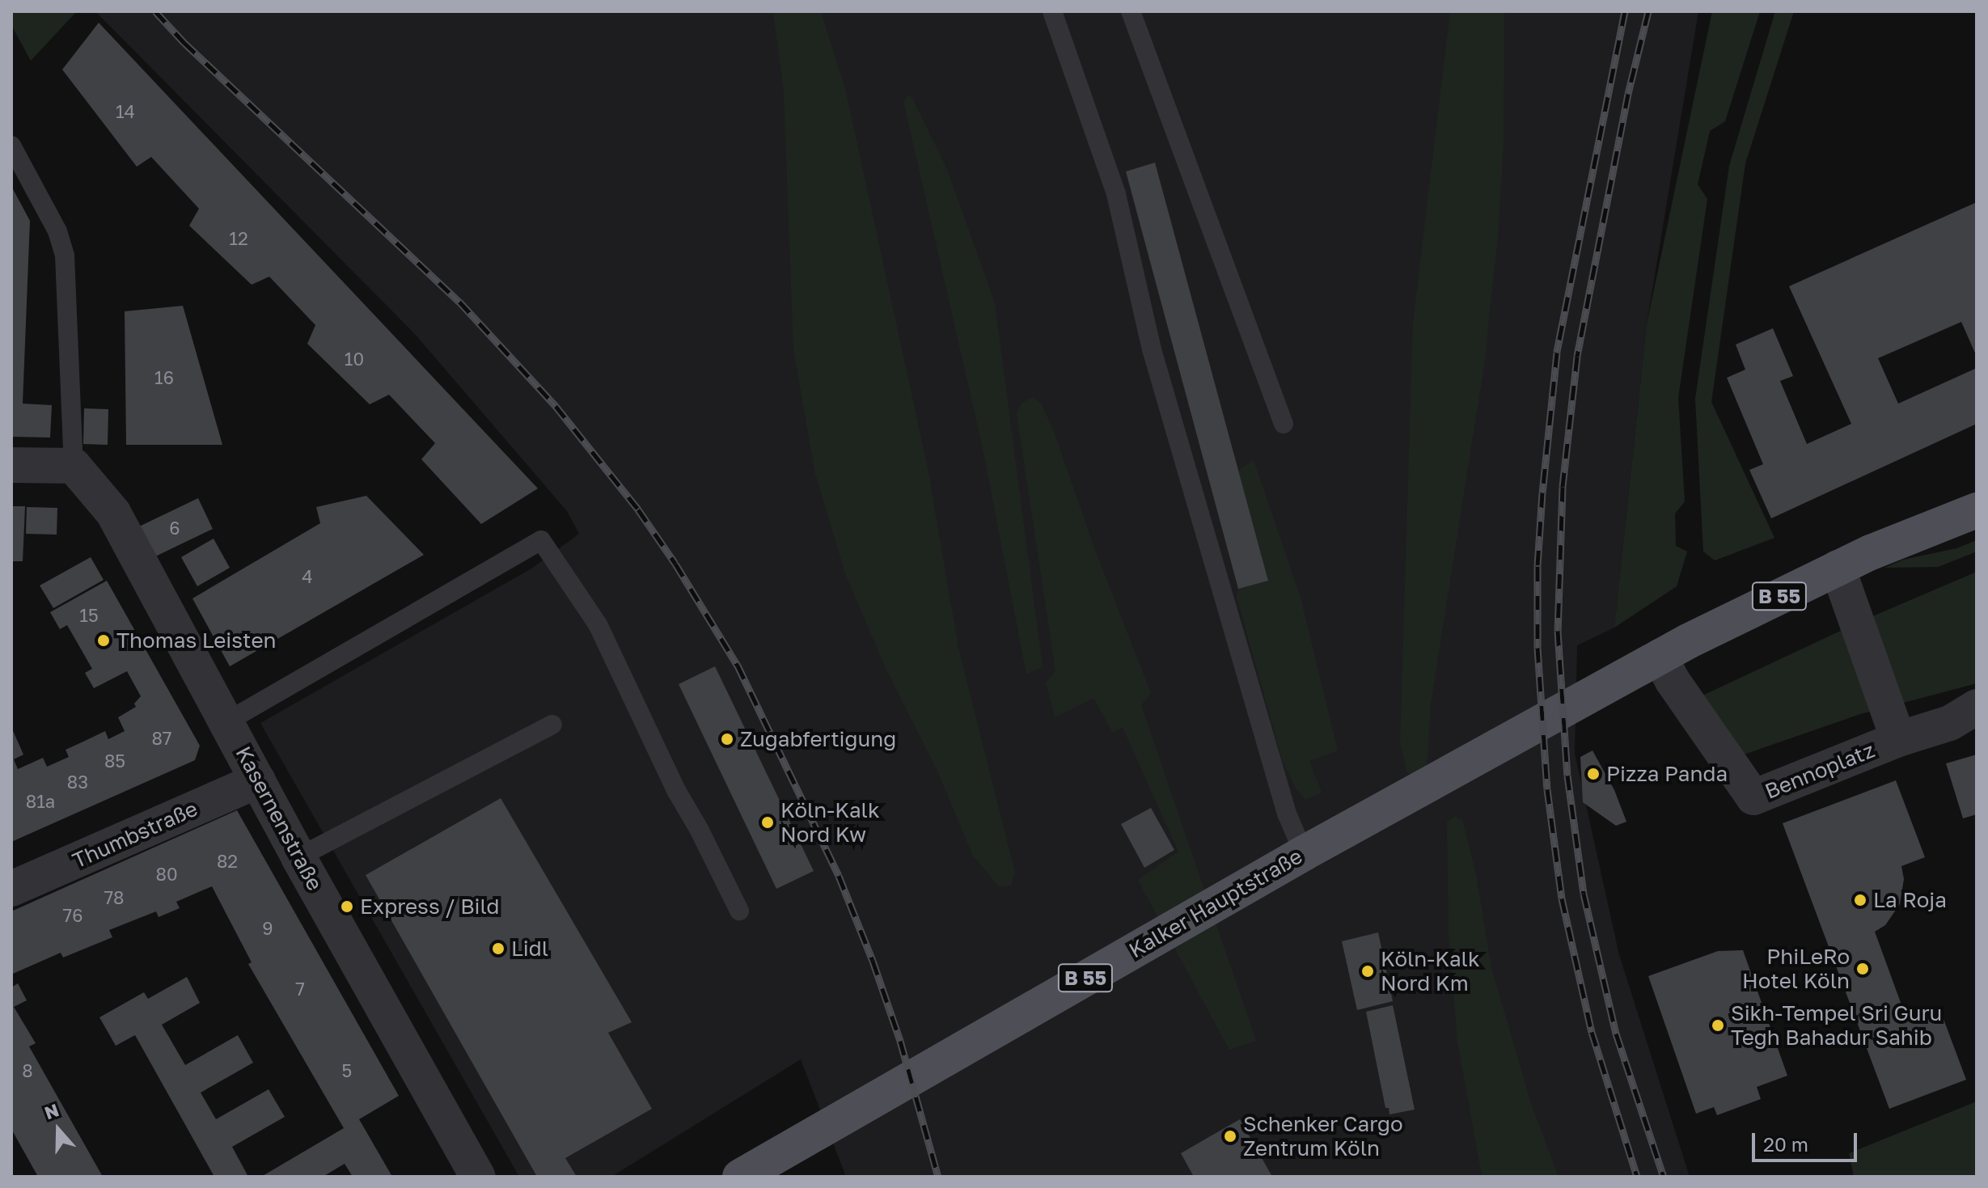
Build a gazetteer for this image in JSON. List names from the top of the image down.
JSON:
{
  "streets": {
    "main road": ["B 55", "Kalker Hauptstraße"],
    "street": ["Bennoplatz", "Kasernenstraße", "Thumbstraße"]
  },
  "crossings": [
    ["B 55", "Bennoplatz"],
    ["B 55", "Kalker Hauptstraße"],
    ["Bennoplatz", "Kalker Hauptstraße"],
    ["Kasernenstraße", "Thumbstraße"]
  ],
  "places": [
    "Thomas Leisten",
    "Zugabfertigung",
    "Pizza Panda",
    "Köln-Kalk Nord Kw",
    "La Roja",
    "Express / Bild",
    "Lidl",
    "PhiLeRo Hotel Köln",
    "Köln-Kalk Nord Km",
    "Sikh-Tempel Sri Guru Tegh Bahadur Sahib",
    "Schenker Cargo Zentrum Köln"
  ],
  "house_numbers": [
    "14",
    "12",
    "10",
    "16",
    "6",
    "4",
    "15",
    "87",
    "85",
    "83",
    "81a",
    "82",
    "80",
    "78",
    "76",
    "9",
    "7",
    "8",
    "5"
  ],
  "scale_bar": "20 m",
  "north": "top"
}
